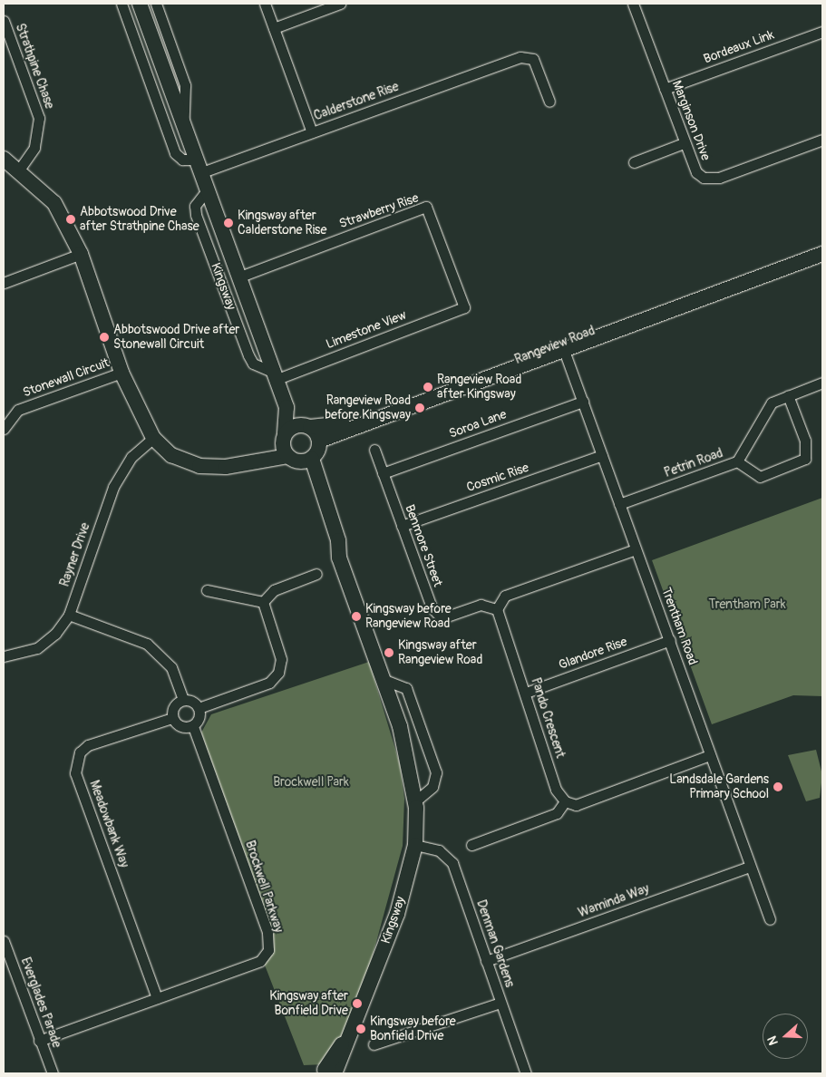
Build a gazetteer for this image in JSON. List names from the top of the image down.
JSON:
{
  "streets": {
    "street": [
      "Bordeaux Link",
      "Strathpine Chase",
      "Calderstone Rise",
      "Marginson Drive",
      "Strawberry Rise",
      "Kingsway",
      "Limestone View",
      "Rangeview Road",
      "Stonewall Circuit",
      "Soroa Lane",
      "Petrin Road",
      "Cosmic Rise",
      "Benmore Street",
      "Rayner Drive",
      "Trentham Road",
      "Glandore Rise",
      "Pando Crescent",
      "Meadowbank Way",
      "Brockwell Parkway",
      "Waminda Way",
      "Denman Gardens",
      "Everglades Parade"
    ]
  },
  "crossings": [
    ["Bordeaux Link", "Marginson Drive"],
    ["Calderstone Rise", "Kingsway"],
    ["Strawberry Rise", "Kingsway"],
    ["Strawberry Rise", "Limestone View"],
    ["Kingsway", "Limestone View"],
    ["Kingsway", "Rangeview Road"],
    ["Kingsway", "Denman Gardens"],
    ["Rangeview Road", "Trentham Road"],
    ["Soroa Lane", "Benmore Street"],
    ["Soroa Lane", "Trentham Road"],
    ["Petrin Road", "Trentham Road"],
    ["Cosmic Rise", "Benmore Street"],
    ["Cosmic Rise", "Trentham Road"],
    ["Benmore Street", "Pando Crescent"],
    ["Trentham Road", "Glandore Rise"],
    ["Trentham Road", "Waminda Way"],
    ["Glandore Rise", "Pando Crescent"],
    ["Meadowbank Way", "Brockwell Parkway"],
    ["Brockwell Parkway", "Everglades Parade"],
    ["Waminda Way", "Denman Gardens"]
  ],
  "parks": ["Trentham Park", "Brockwell Park"],
  "places": [
    "Abbotswood Drive after Strathpine Chase",
    "Kingsway after Calderstone Rise",
    "Abbotswood Drive after Stonewall Circuit",
    "Rangeview Road after Kingsway",
    "Rangeview Road before Kingsway",
    "Kingsway before Rangeview Road",
    "Kingsway after Rangeview Road",
    "Landsdale Gardens Primary School",
    "Kingsway after Bonfield Drive",
    "Kingsway before Bonfield Drive"
  ],
  "north": "left"
}
